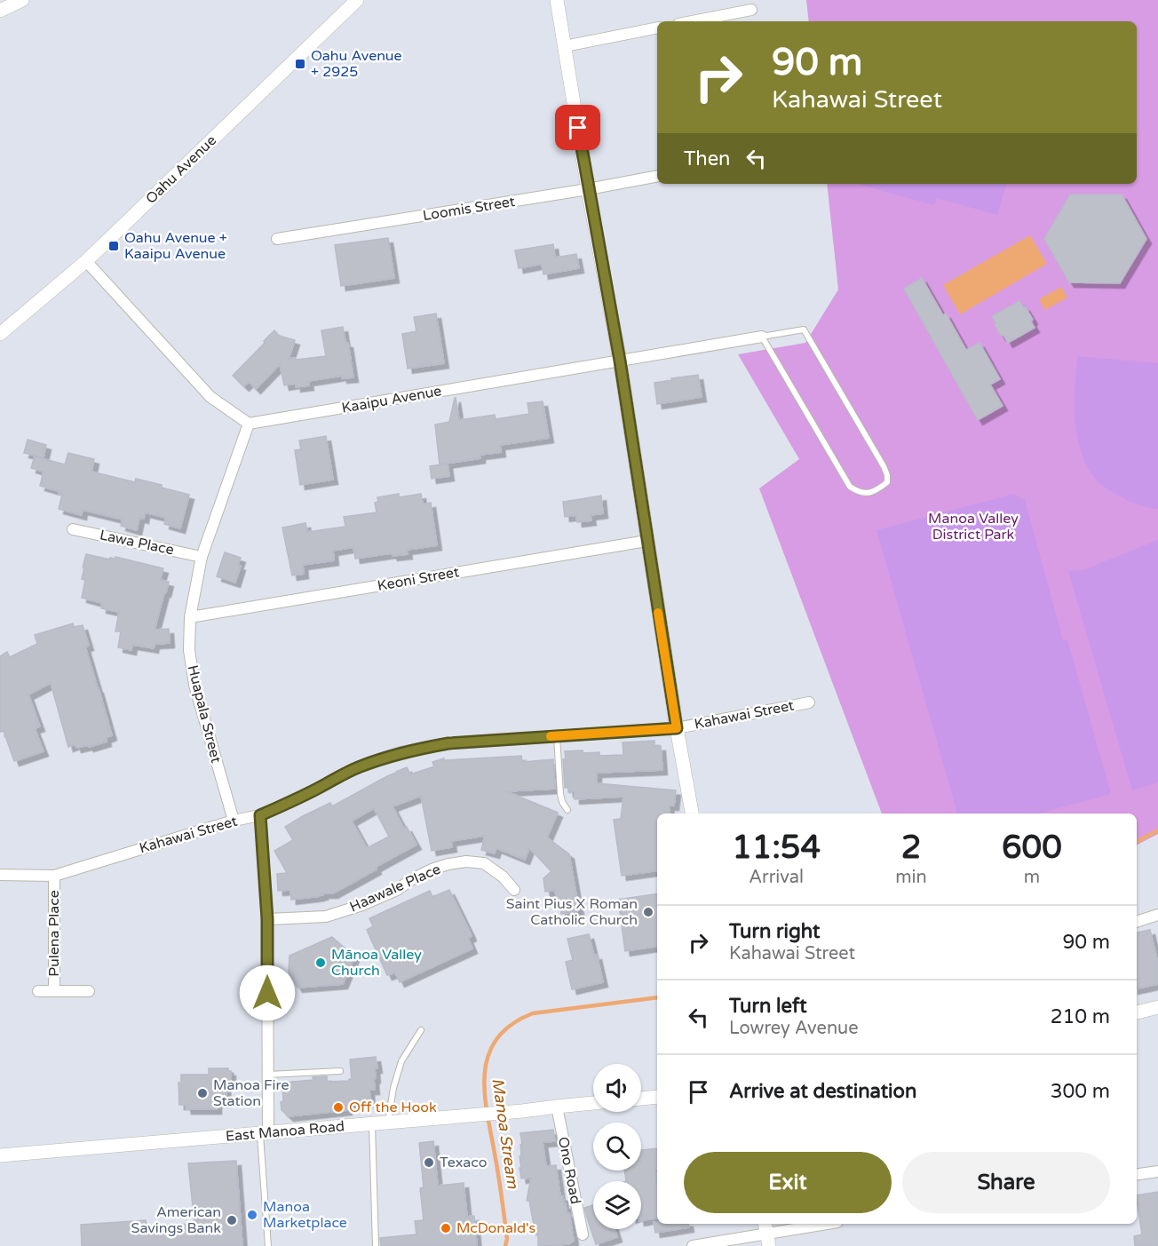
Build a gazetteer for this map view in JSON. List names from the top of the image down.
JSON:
{
  "streets": {
    "street": [
      "Oahu Avenue",
      "Loomis Street",
      "Kaaipu Avenue",
      "Lawa Place",
      "Keoni Street",
      "Huapala Street",
      "Kahawai Street",
      "Haawale Place",
      "Pulena Place",
      "East Manoa Road",
      "Ono Road"
    ]
  },
  "crossings": [
    ["Kaaipu Avenue", "Huapala Street"],
    ["Lawa Place", "Huapala Street"],
    ["Keoni Street", "Huapala Street"],
    ["Huapala Street", "Kahawai Street"],
    ["Kahawai Street", "Pulena Place"],
    ["East Manoa Road", "Ono Road"]
  ],
  "water": ["Manoa Stream"],
  "parks": ["Manoa Valley District Park"],
  "places": {
    "transit": ["Oahu Avenue + 2925", "Oahu Avenue + Kaaipu Avenue"],
    "other": [
      "Saint Pius X Roman Catholic Church",
      "Mānoa Valley Church",
      "Manoa Fire Station",
      "Off the Hook",
      "Texaco",
      "Manoa Marketplace",
      "American Savings Bank",
      "McDonald's"
    ]
  },
  "page": {
    "turn": ["90 m", "Kahawai Street"],
    "then": "Then",
    "eta": [
      "11:54",
      "Arrival",
      "2",
      "min",
      "600",
      "m"
    ],
    "list": [
      {
        "name": "Turn right",
        "note": "Kahawai Street",
        "value": "90 m"
      },
      {
        "name": "Turn left",
        "note": "Lowrey Avenue",
        "value": "210 m"
      },
      {
        "name": "Arrive at destination",
        "value": "300 m"
      }
    ],
    "buttons": ["Exit", "Share"]
  }
}
